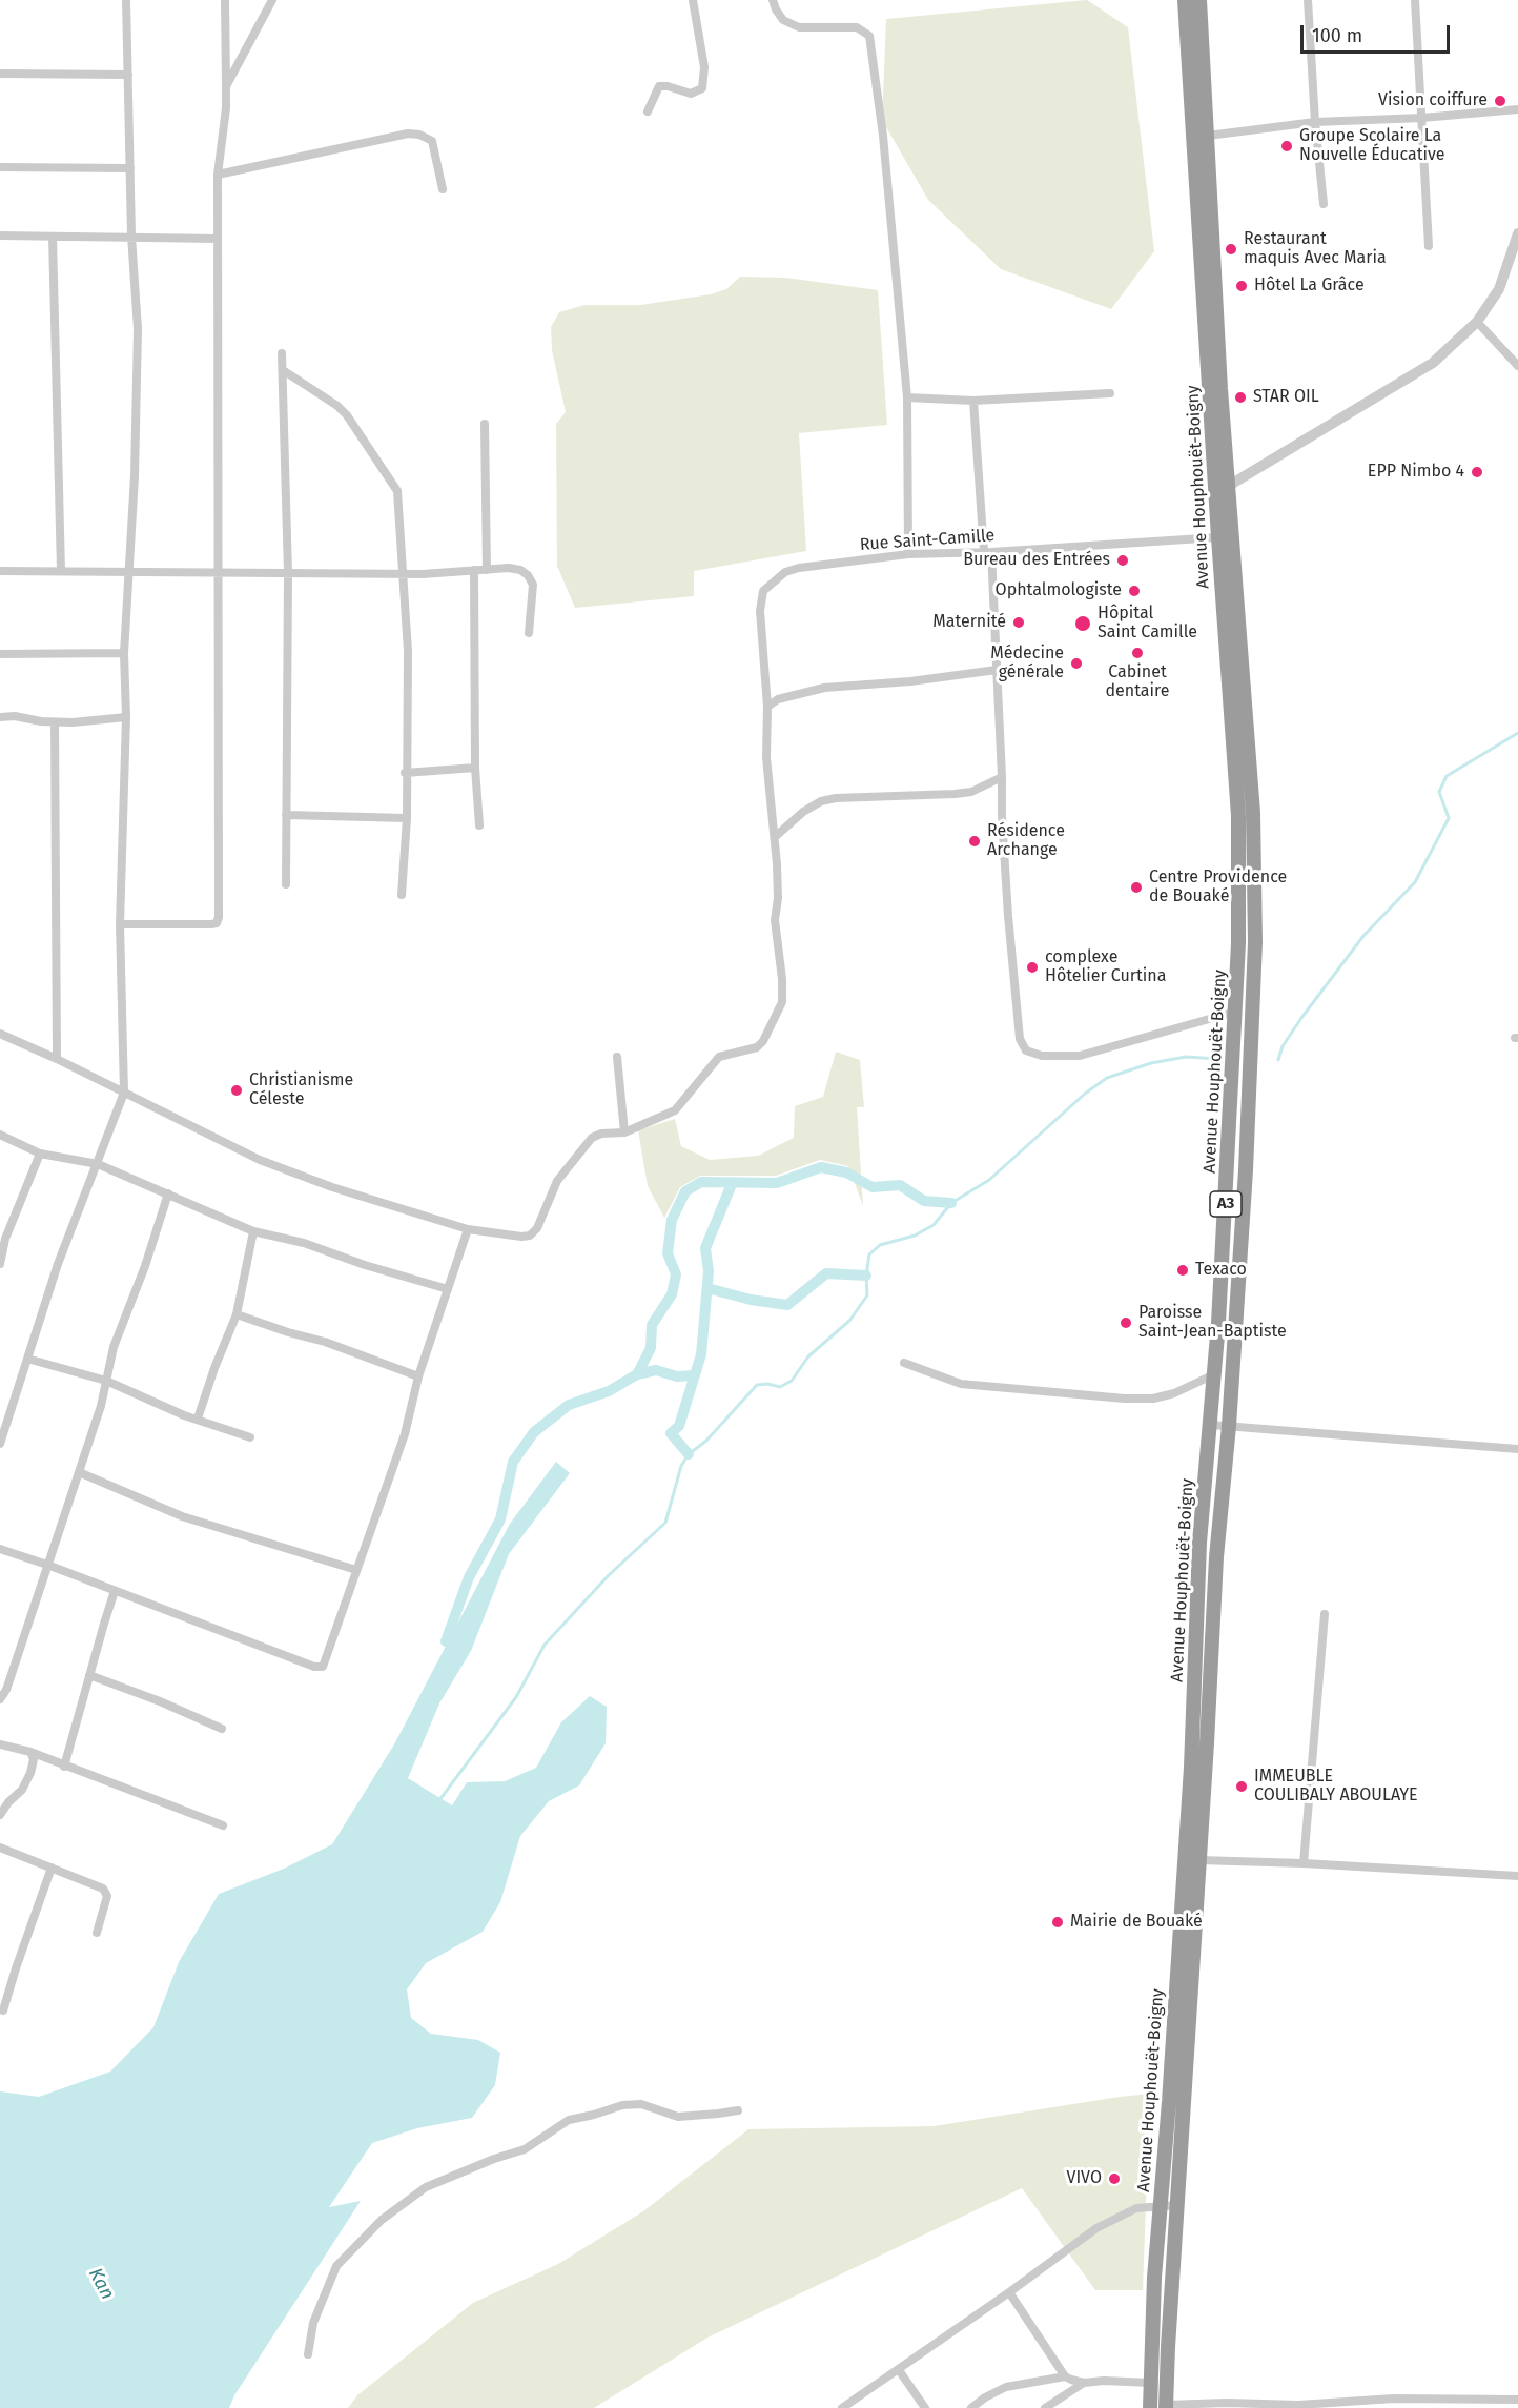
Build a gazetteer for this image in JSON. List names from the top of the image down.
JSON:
{
  "streets": {
    "highway": ["Avenue Houphouët-Boigny", "A3"],
    "street": ["Rue Saint-Camille"]
  },
  "crossings": [
    ["Avenue Houphouët-Boigny", "Rue Saint-Camille"]
  ],
  "water": ["Kan"],
  "places": [
    "Vision coiffure",
    "Groupe Scolaire La Nouvelle Éducative",
    "Restaurant maquis Avec Maria",
    "Hôtel La Grâce",
    "STAR OIL",
    "EPP Nimbo 4",
    "Bureau des Entrées",
    "Ophtalmologiste",
    "Maternité",
    "Hôpital Saint Camille",
    "Cabinet dentaire",
    "Médecine générale",
    "Résidence Archange",
    "Centre Providence de Bouaké",
    "complexe Hôtelier Curtina",
    "Christianisme Céleste",
    "Texaco",
    "Paroisse Saint-Jean-Baptiste",
    "IMMEUBLE COULIBALY ABOULAYE",
    "Mairie de Bouaké",
    "VIVO"
  ],
  "scale_bar": "100 m"
}
